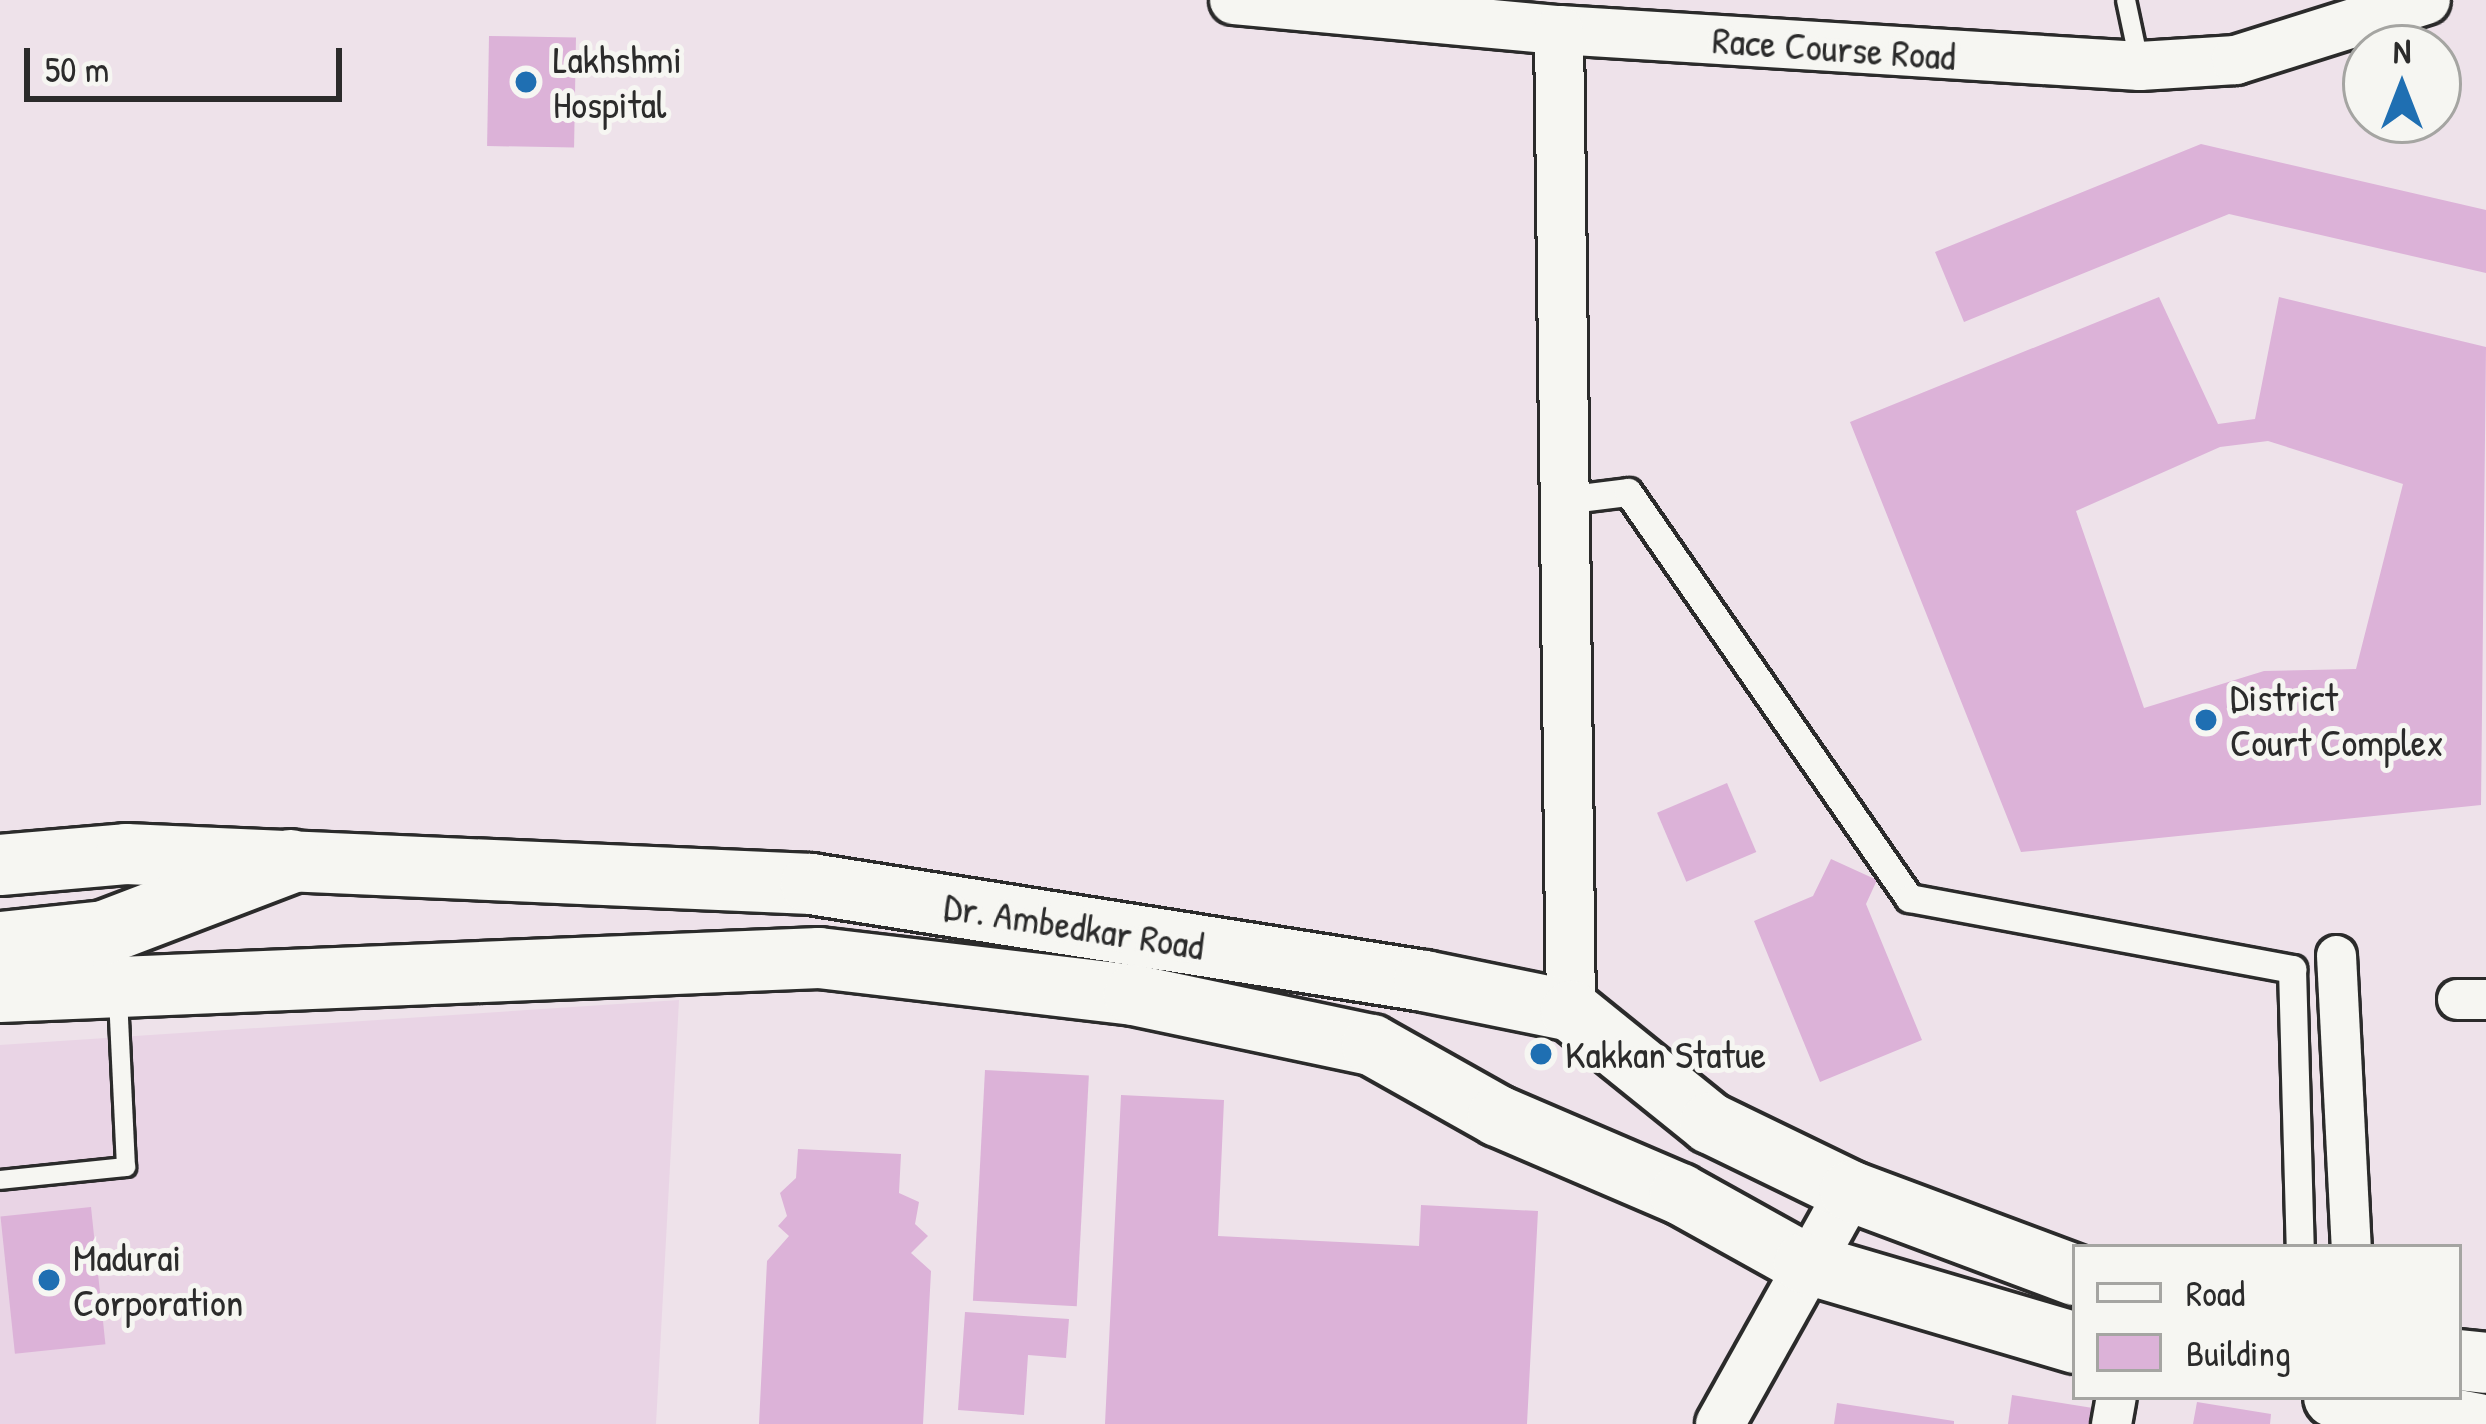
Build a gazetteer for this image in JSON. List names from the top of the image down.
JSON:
{
  "streets": {
    "main road": ["Dr. Ambedkar Road"],
    "street": ["Race Course Road"]
  },
  "places": [
    "Lakhshmi Hospital",
    "District Court Complex",
    "Kakkan Statue",
    "Madurai Corporation"
  ],
  "legend": ["Road", "Building"],
  "scale_bar": "50 m",
  "north": "top"
}
